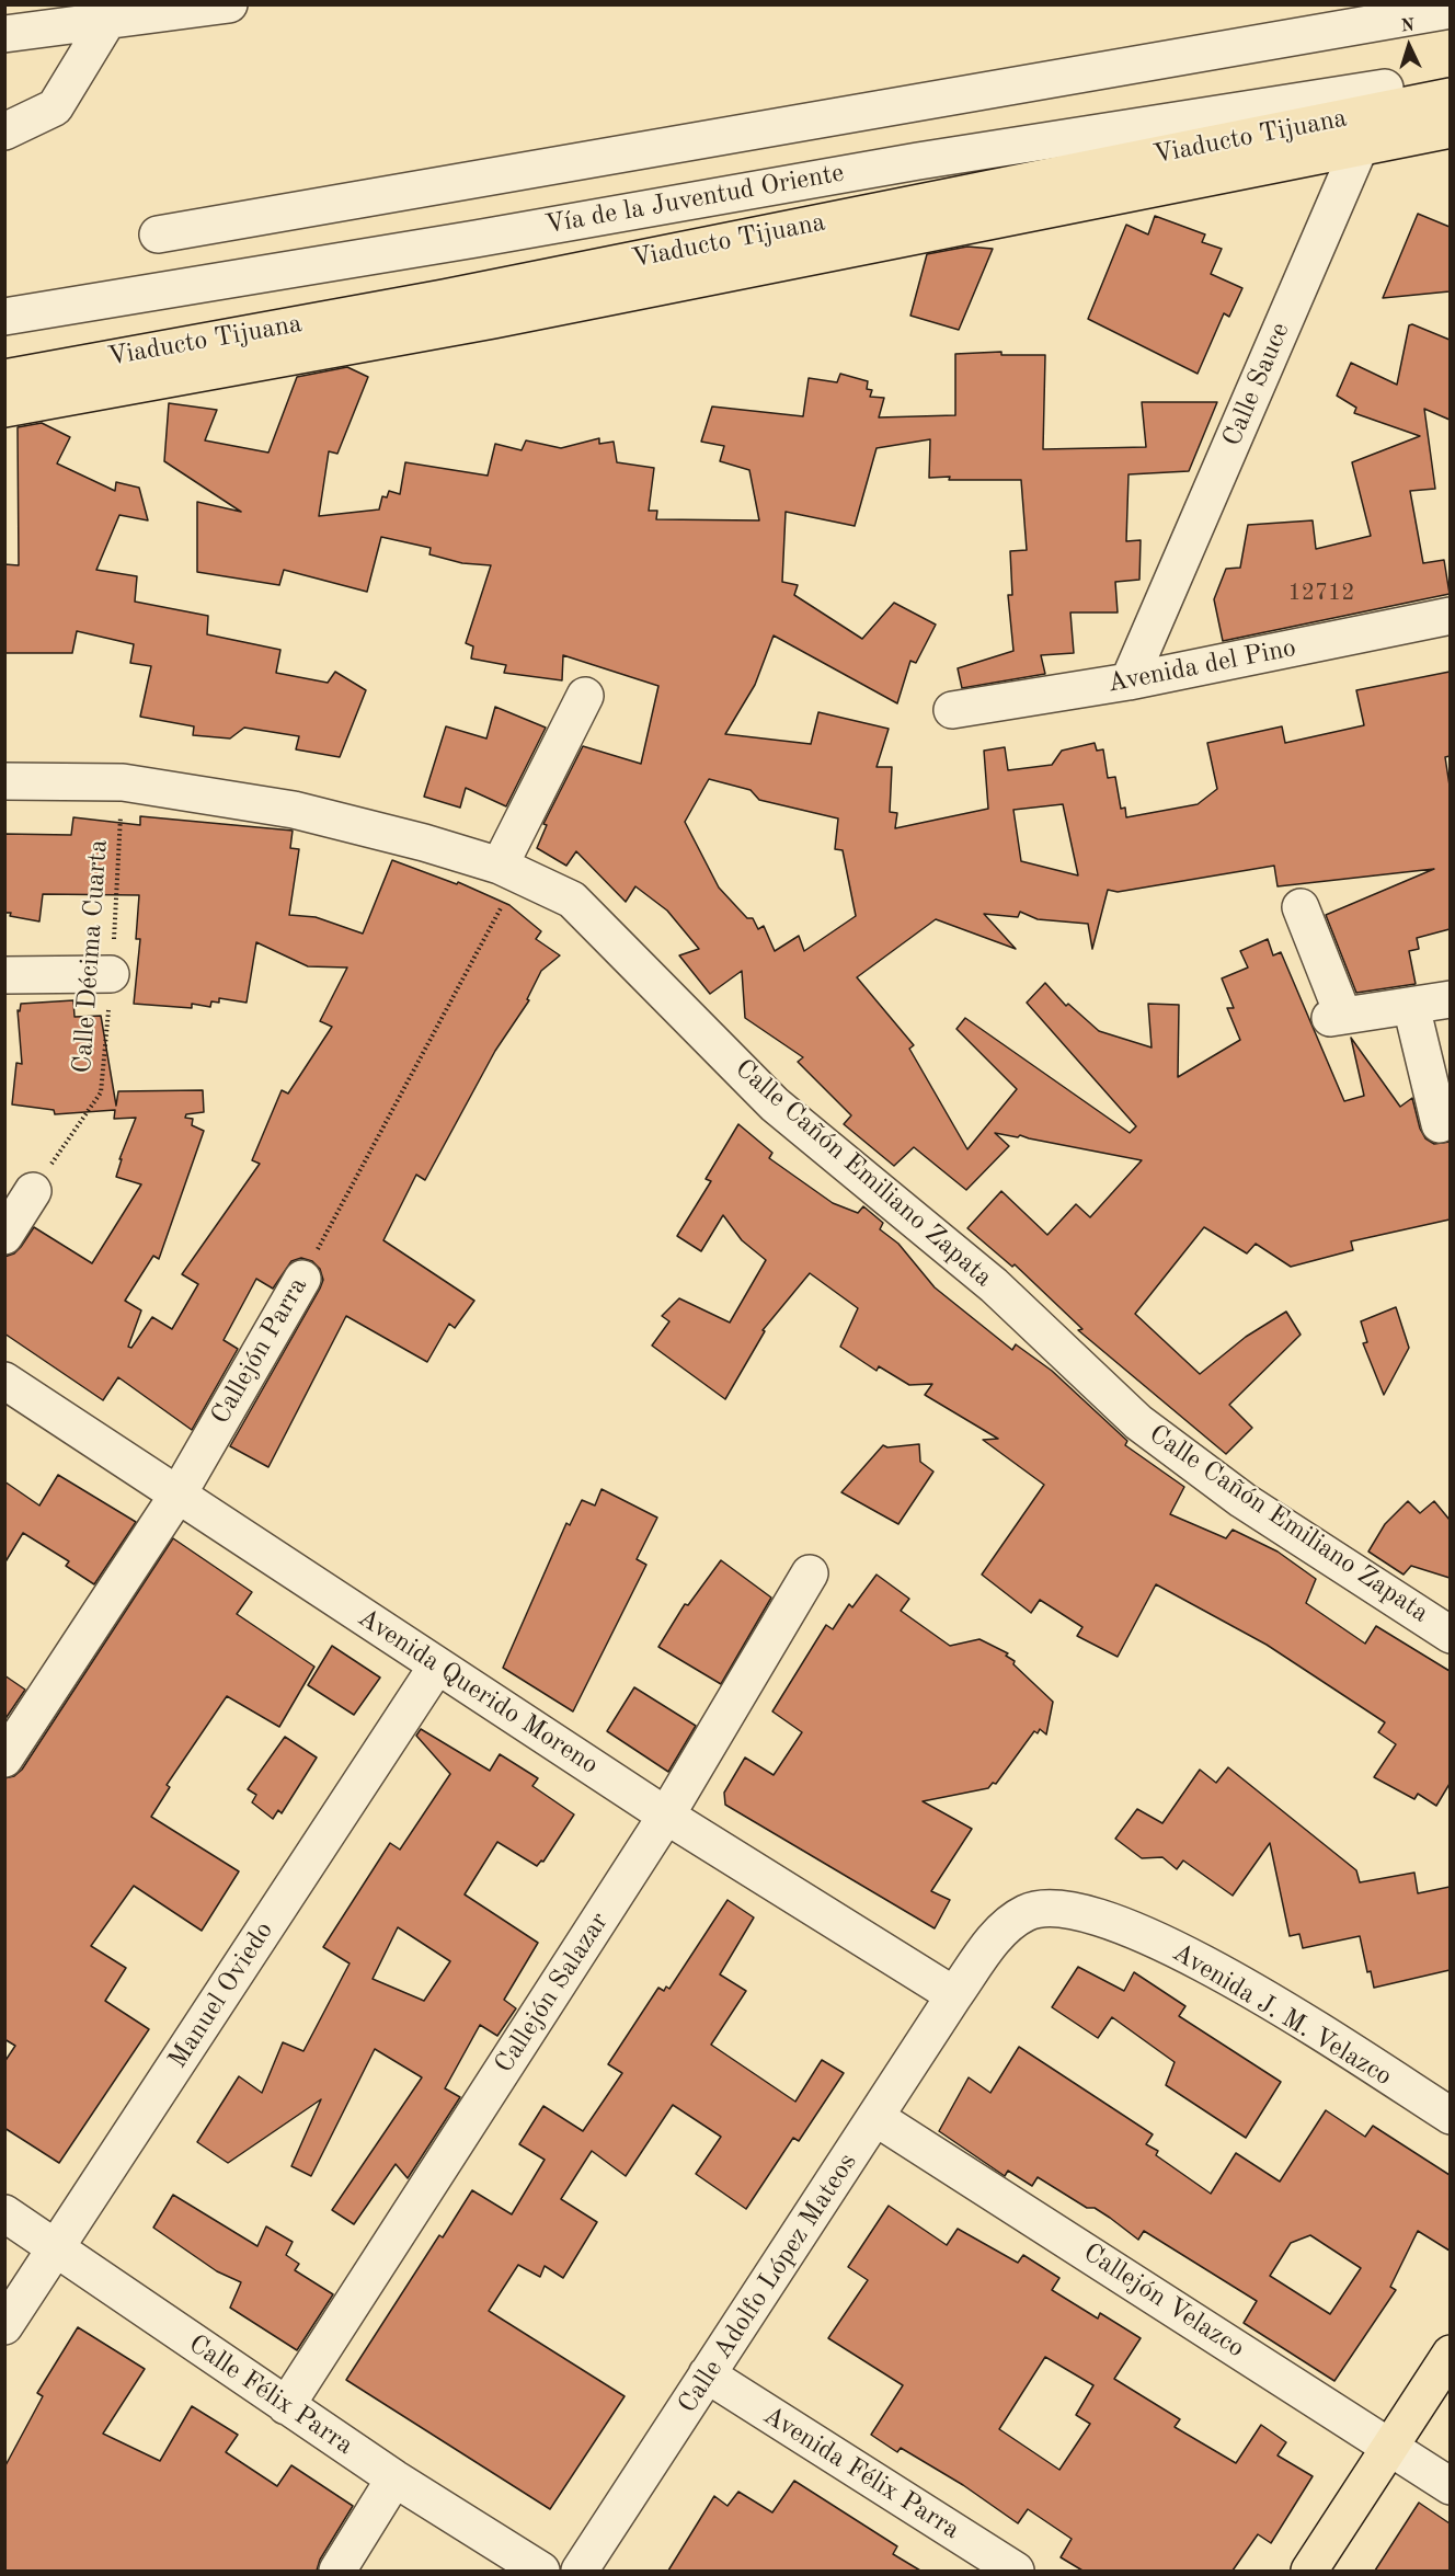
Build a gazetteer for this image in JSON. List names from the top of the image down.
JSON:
{
  "streets": {
    "main road": ["Viaducto Tijuana"],
    "street": [
      "Vía de la Juventud Oriente",
      "Calle Sauce",
      "Avenida del Pino",
      "Calle Cañón Emiliano Zapata",
      "Callejón Parra",
      "Avenida Querido Moreno",
      "Callejón Salazar",
      "Manuel Oviedo",
      "Avenida J. M. Velazco",
      "Calle Adolfo López Mateos",
      "Callejón Velazco",
      "Calle Félix Parra",
      "Avenida Félix Parra"
    ],
    "path": ["Calle Décima Cuarta"]
  },
  "crossings": [
    ["Vía de la Juventud Oriente", "Calle Sauce"],
    ["Calle Sauce", "Avenida del Pino"],
    ["Calle Décima Cuarta", "Calle Cañón Emiliano Zapata"],
    ["Callejón Parra", "Avenida Querido Moreno"],
    ["Avenida Querido Moreno", "Callejón Salazar"],
    ["Avenida Querido Moreno", "Manuel Oviedo"],
    ["Avenida Querido Moreno", "Avenida J. M. Velazco"],
    ["Avenida Querido Moreno", "Calle Adolfo López Mateos"],
    ["Callejón Salazar", "Calle Félix Parra"],
    ["Manuel Oviedo", "Calle Félix Parra"],
    ["Avenida J. M. Velazco", "Calle Adolfo López Mateos"],
    ["Calle Adolfo López Mateos", "Callejón Velazco"],
    ["Calle Adolfo López Mateos", "Avenida Félix Parra"]
  ],
  "house_numbers": ["12712"],
  "north": "top"
}
